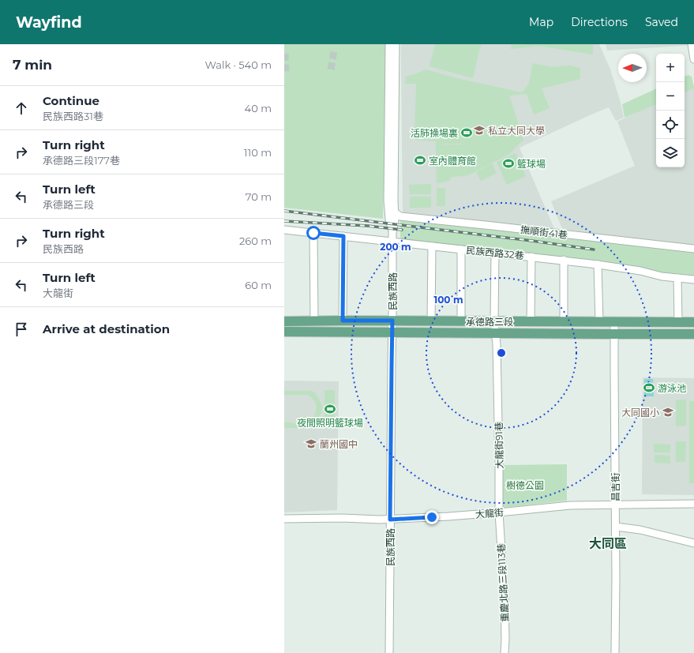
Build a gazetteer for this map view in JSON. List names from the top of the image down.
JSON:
{
  "streets": {
    "main road": ["承德路三段"],
    "street": [
      "撫順街41巷",
      "民族西路32巷",
      "民族西路",
      "大龍街91巷",
      "昌吉街",
      "大龍街",
      "重慶北路三段113巷"
    ]
  },
  "crossings": [
    ["撫順街41巷", "民族西路"],
    ["民族西路32巷", "民族西路"],
    ["民族西路32巷", "大龍街91巷"],
    ["民族西路", "承德路三段"],
    ["民族西路", "大龍街"],
    ["承德路三段", "大龍街91巷"],
    ["承德路三段", "昌吉街"],
    ["大龍街91巷", "大龍街"],
    ["大龍街91巷", "重慶北路三段113巷"],
    ["昌吉街", "大龍街"],
    ["大龍街", "重慶北路三段113巷"]
  ],
  "districts": ["大同區"],
  "parks": ["樹德公園"],
  "places": {
    "school or university": ["私立大同大學", "大同國小", "蘭州國中"],
    "sports": [
      "活肺操場裏",
      "室內體育館",
      "籃球場",
      "游泳池",
      "夜間照明籃球場"
    ]
  },
  "north": "left",
  "page": {
    "header": "Wayfind",
    "nav": ["Map", "Directions", "Saved"],
    "heading": ["7 min", "Walk · 540 m"],
    "map_buttons": ["+", "−"],
    "list": [
      ["Continue", "民族西路31巷", "40 m"],
      ["Turn right", "承德路三段177巷", "110 m"],
      ["Turn left", "承德路三段", "70 m"],
      ["Turn right", "民族西路", "260 m"],
      ["Turn left", "大龍街", "60 m"],
      "Arrive at destination"
    ]
  },
  "rings": ["200 m", "100 m"]
}
